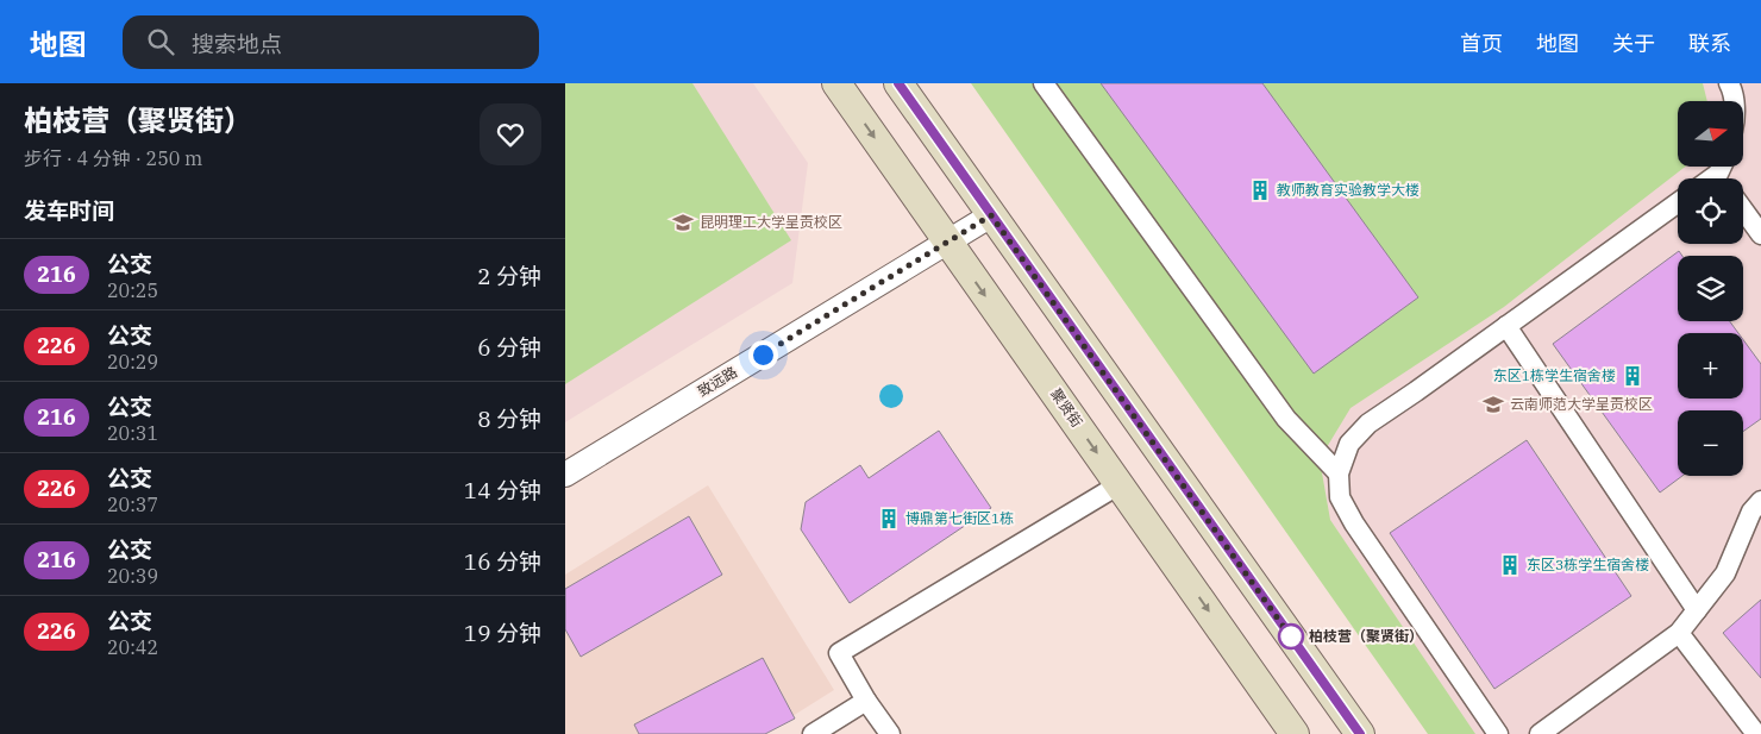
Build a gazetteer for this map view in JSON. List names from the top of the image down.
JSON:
{
  "streets": {
    "main road": ["聚贤街"],
    "street": ["致远路"]
  },
  "crossings": [
    ["致远路", "聚贤街"]
  ],
  "places": {
    "building": [
      "教师教育实验教学大楼",
      "东区1栋学生宿舍楼",
      "博鼎第七街区1栋",
      "东区3栋学生宿舍楼"
    ],
    "school or university": ["昆明理工大学呈贡校区", "云南师范大学呈贡校区"],
    "other": ["柏枝营（聚贤街）"]
  },
  "lines": ["bus line 216"],
  "north": "right",
  "page": {
    "header": "地图",
    "search": "搜索地点",
    "nav": [
      "首页",
      "地图",
      "关于",
      "联系"
    ],
    "heading": [
      ["柏枝营（聚贤街）", "步行 · 4 分钟 · 250 m"],
      "发车时间"
    ],
    "map_buttons": ["+", "−"],
    "list": [
      {
        "mark": "216",
        "name": "公交",
        "note": "20:25",
        "value": "2 分钟"
      },
      {
        "mark": "226",
        "name": "公交",
        "note": "20:29",
        "value": "6 分钟"
      },
      {
        "mark": "216",
        "name": "公交",
        "note": "20:31",
        "value": "8 分钟"
      },
      {
        "mark": "226",
        "name": "公交",
        "note": "20:37",
        "value": "14 分钟"
      },
      {
        "mark": "216",
        "name": "公交",
        "note": "20:39",
        "value": "16 分钟"
      },
      {
        "mark": "226",
        "name": "公交",
        "note": "20:42",
        "value": "19 分钟"
      }
    ]
  }
}
